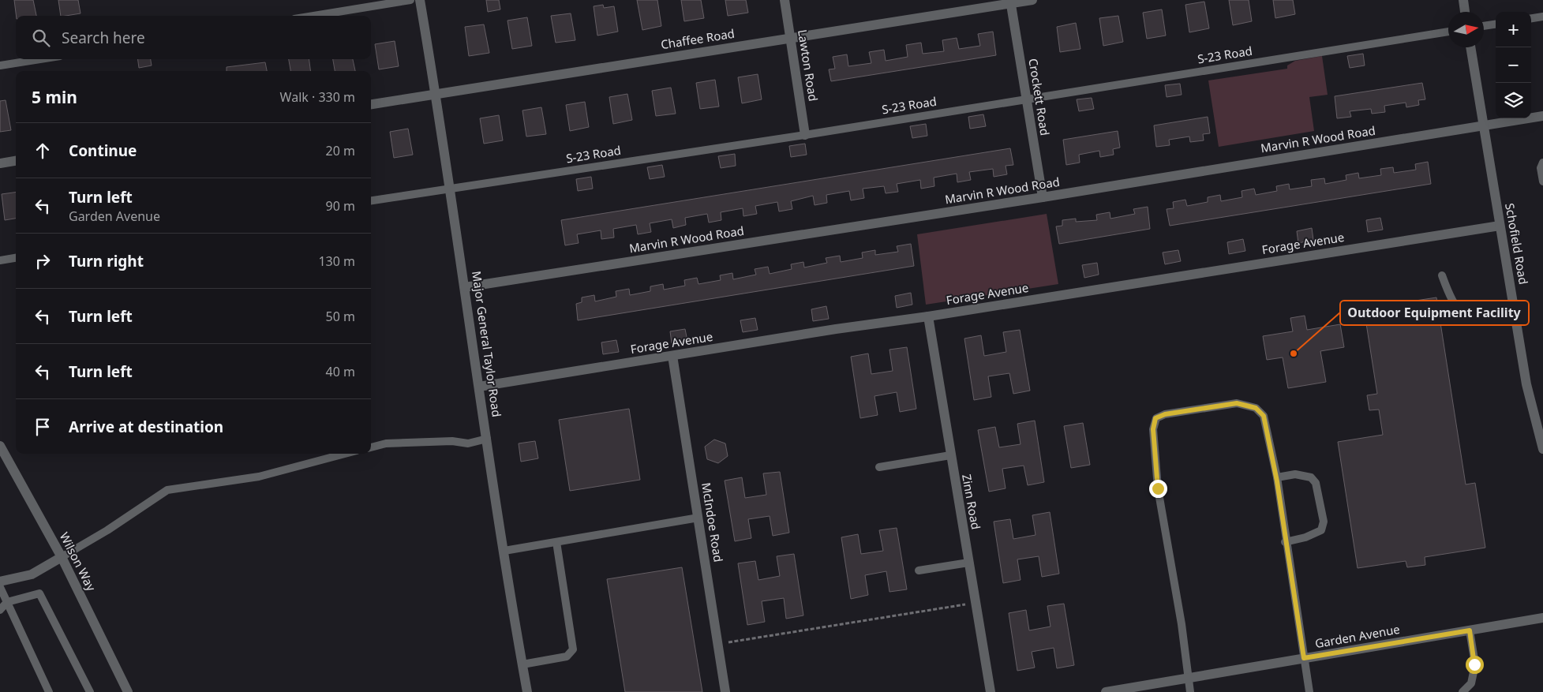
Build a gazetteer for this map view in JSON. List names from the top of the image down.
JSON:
{
  "streets": {
    "street": [
      "Chaffee Road",
      "Lawton Road",
      "Crockett Road",
      "Marvin R Wood Road",
      "Forage Avenue",
      "Schofield Road",
      "Major General Taylor Road",
      "Zinn Road",
      "McIndoe Road",
      "Wilson Way",
      "Garden Avenue"
    ],
    "lane": ["S-23 Road"]
  },
  "crossings": [
    ["Chaffee Road", "Lawton Road"],
    ["Chaffee Road", "Crockett Road"],
    ["Chaffee Road", "Major General Taylor Road"],
    ["S-23 Road", "Lawton Road"],
    ["S-23 Road", "Crockett Road"],
    ["S-23 Road", "Major General Taylor Road"],
    ["Crockett Road", "Marvin R Wood Road"],
    ["Marvin R Wood Road", "Schofield Road"],
    ["Marvin R Wood Road", "Major General Taylor Road"],
    ["Forage Avenue", "Schofield Road"],
    ["Forage Avenue", "Major General Taylor Road"],
    ["Forage Avenue", "Zinn Road"],
    ["Forage Avenue", "McIndoe Road"]
  ],
  "places": ["Outdoor Equipment Facility"],
  "north": "right",
  "page": {
    "map_buttons": ["+", "−"],
    "search": "Search here",
    "heading": ["5 min", "Walk · 330 m"],
    "list": [
      ["Continue", "20 m"],
      ["Turn left", "Garden Avenue", "90 m"],
      ["Turn right", "130 m"],
      ["Turn left", "50 m"],
      ["Turn left", "40 m"],
      "Arrive at destination"
    ]
  }
}
